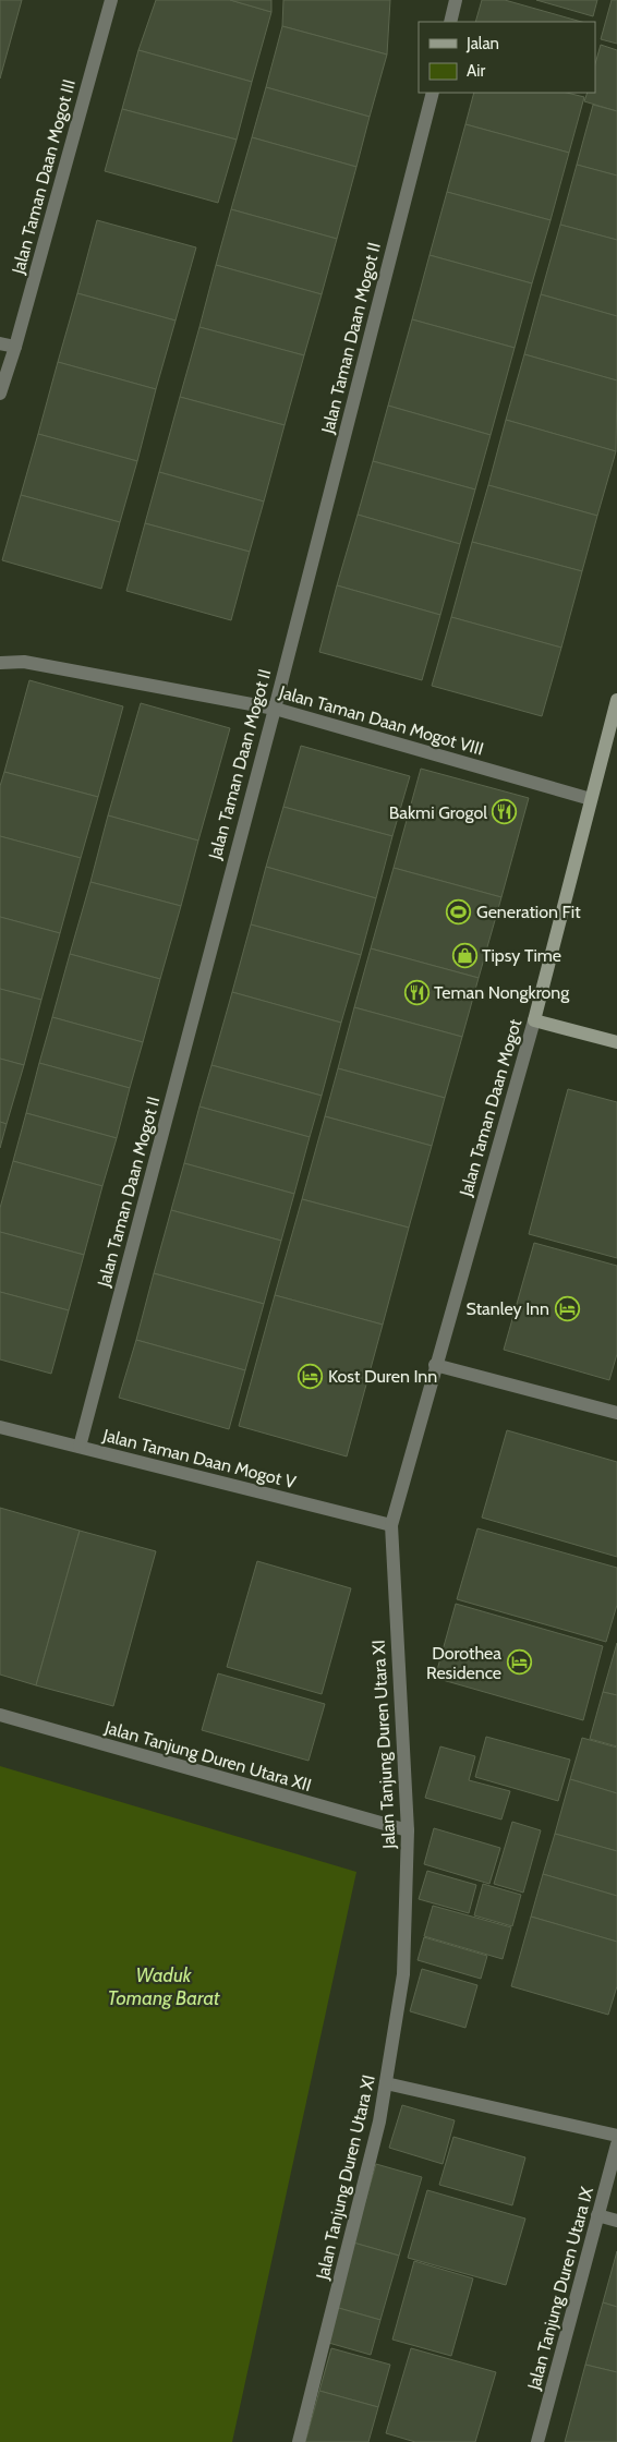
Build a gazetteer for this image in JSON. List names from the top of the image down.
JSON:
{
  "streets": {
    "street": [
      "Jalan Taman Daan Mogot III",
      "Jalan Taman Daan Mogot II",
      "Jalan Taman Daan Mogot VIII",
      "Jalan Taman Daan Mogot",
      "Jalan Taman Daan Mogot V",
      "Jalan Tanjung Duren Utara XI",
      "Jalan Tanjung Duren Utara XII",
      "Jalan Tanjung Duren Utara IX"
    ]
  },
  "crossings": [
    ["Jalan Taman Daan Mogot II", "Jalan Taman Daan Mogot VIII"],
    ["Jalan Taman Daan Mogot II", "Jalan Taman Daan Mogot V"],
    ["Jalan Taman Daan Mogot VIII", "Jalan Taman Daan Mogot"],
    ["Jalan Taman Daan Mogot", "Jalan Taman Daan Mogot V"],
    ["Jalan Taman Daan Mogot", "Jalan Tanjung Duren Utara XI"],
    ["Jalan Taman Daan Mogot V", "Jalan Tanjung Duren Utara XI"],
    ["Jalan Tanjung Duren Utara XI", "Jalan Tanjung Duren Utara XII"]
  ],
  "water": ["Waduk Tomang Barat"],
  "places": {
    "restaurant": ["Bakmi Grogol", "Teman Nongkrong"],
    "sports": ["Generation Fit"],
    "shop": ["Tipsy Time"],
    "hotel": ["Stanley Inn", "Kost Duren Inn", "Dorothea Residence"]
  },
  "legend": ["Jalan", "Air"]
}
